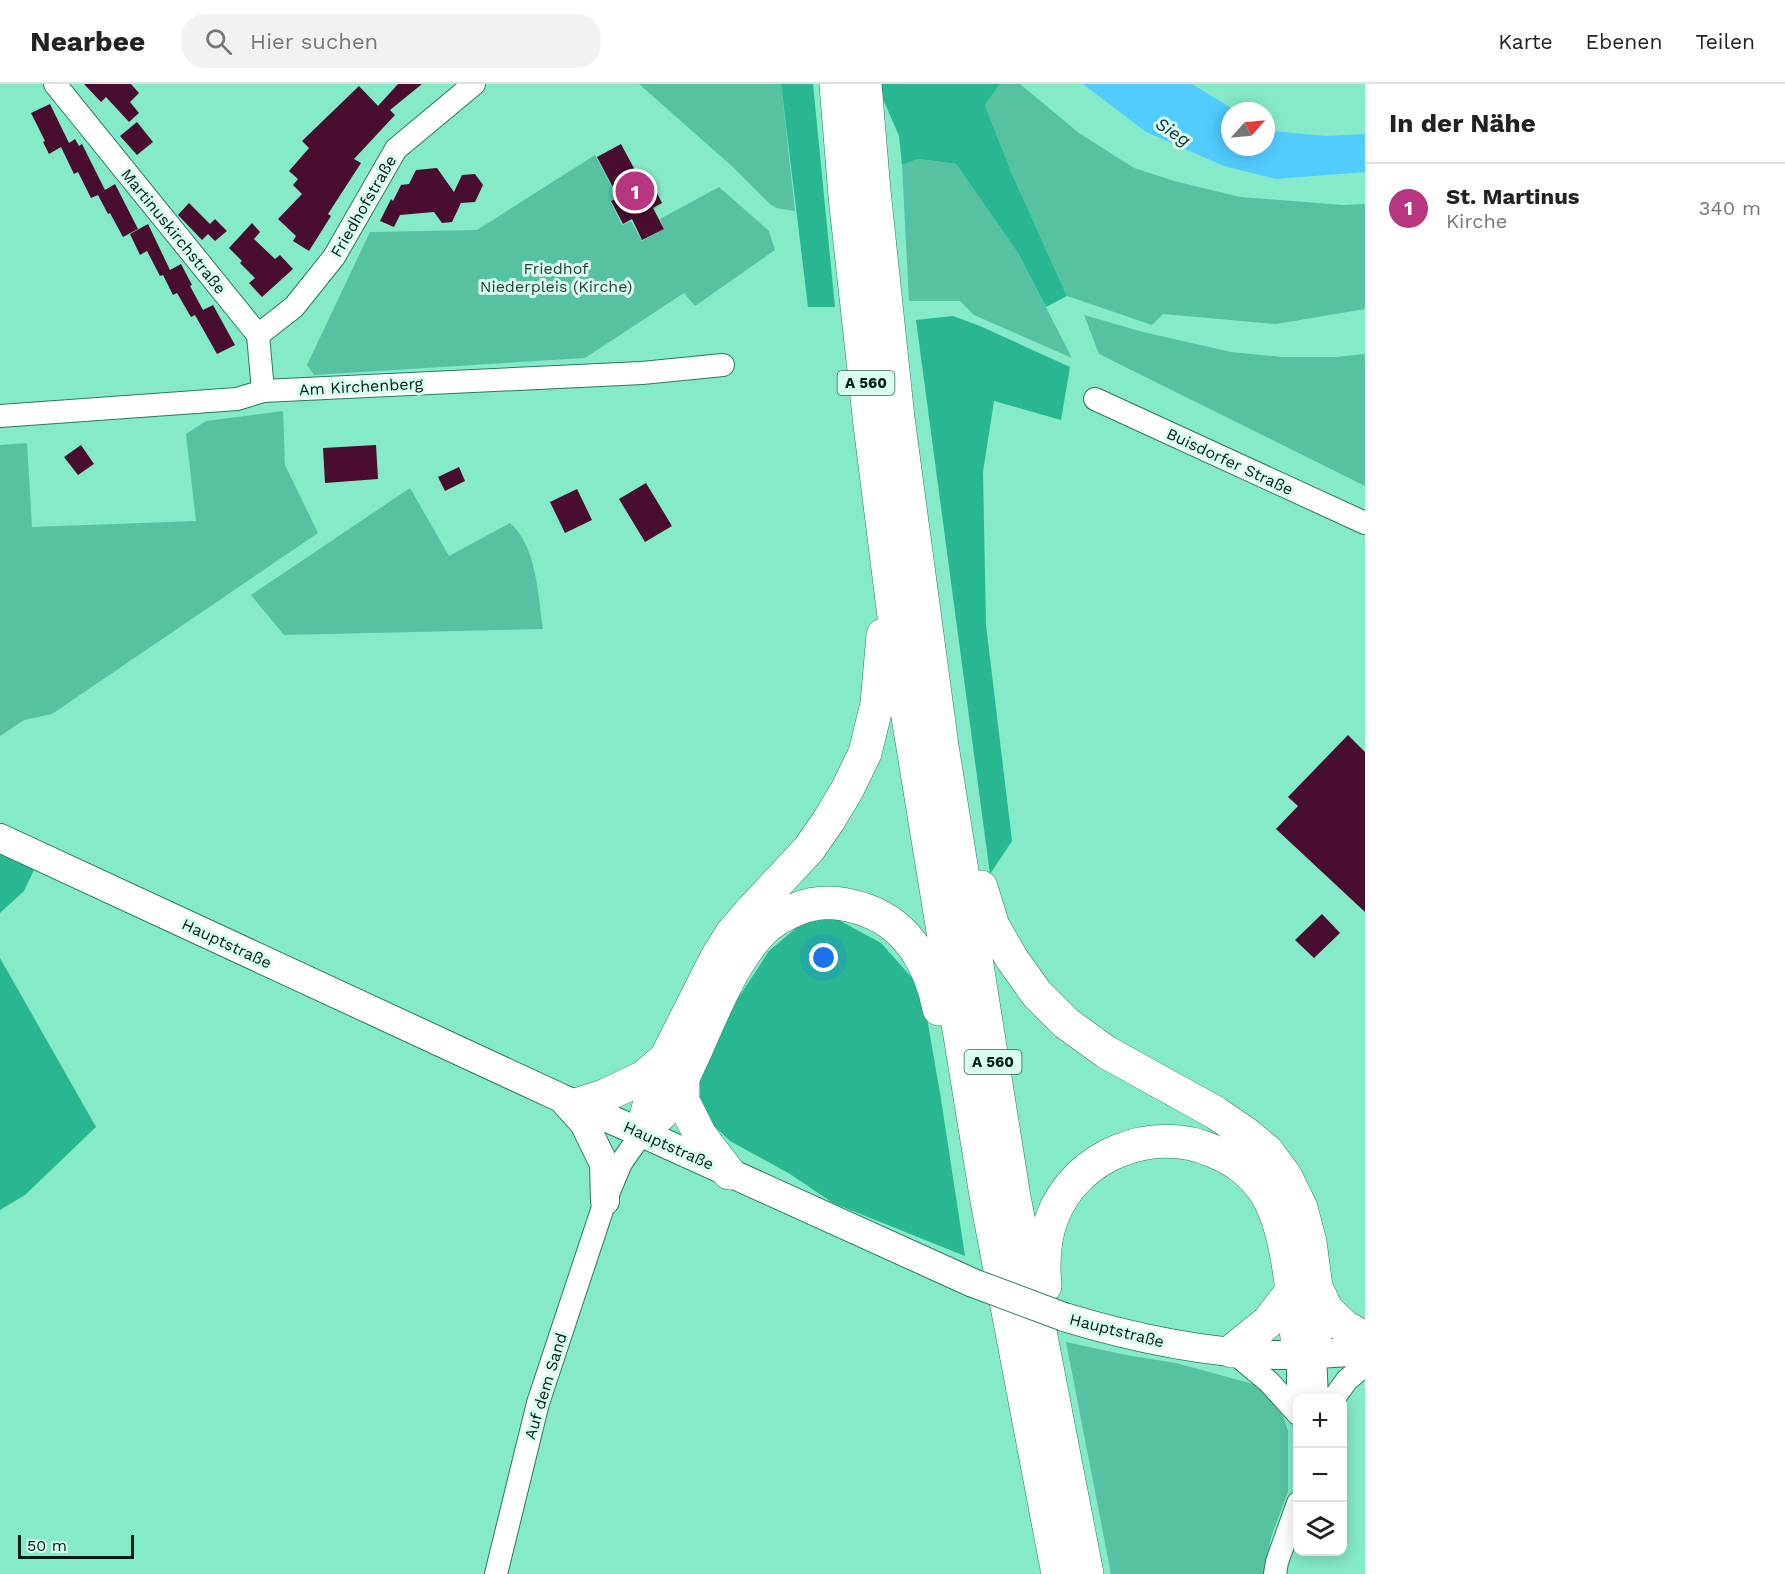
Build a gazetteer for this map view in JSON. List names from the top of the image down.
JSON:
{
  "streets": {
    "highway": ["A 560"],
    "main road": ["Hauptstraße"],
    "street": [
      "Friedhofstraße",
      "Martinuskirchstraße",
      "Am Kirchenberg",
      "Buisdorfer Straße",
      "Auf dem Sand"
    ]
  },
  "crossings": [
    ["Friedhofstraße", "Martinuskirchstraße"],
    ["Hauptstraße", "Auf dem Sand"]
  ],
  "water": ["Sieg"],
  "parks": ["Friedhof Niederpleis (Kirche)"],
  "scale_bar": "50 m",
  "north": "top right",
  "page": {
    "header": "Nearbee",
    "search": "Hier suchen",
    "nav": ["Karte", "Ebenen", "Teilen"],
    "heading": "In der Nähe",
    "list": [
      {
        "mark": "1",
        "name": "St. Martinus",
        "note": "Kirche",
        "value": "340 m"
      }
    ],
    "pins": "1",
    "map_buttons": ["+", "−"],
    "scale": "50 m"
  }
}
